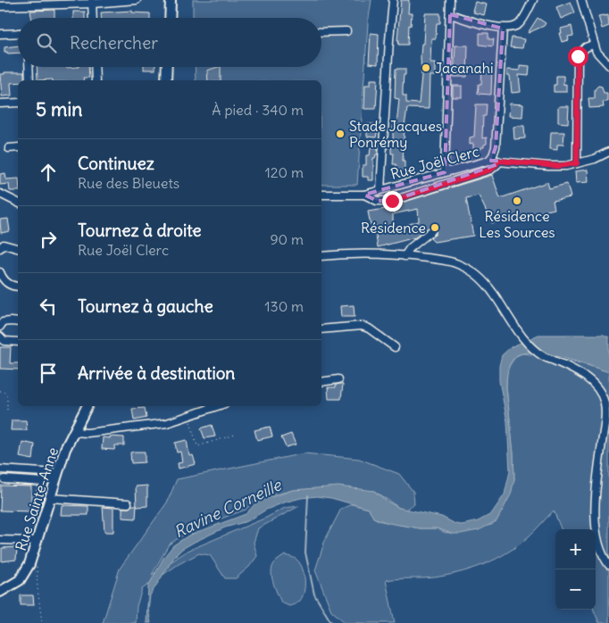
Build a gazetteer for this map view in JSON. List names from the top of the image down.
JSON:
{
  "streets": {
    "main road": ["Rue Sainte-Anne"],
    "street": ["Rue Joël Clerc"]
  },
  "water": ["Ravine Corneille"],
  "places": [
    "Jacanahi",
    "Stade Jacques Ponrémy",
    "Résidence Les Sources",
    "Résidence"
  ],
  "page": {
    "search": "Rechercher",
    "heading": ["5 min", "À pied · 340 m"],
    "list": [
      ["Continuez", "Rue des Bleuets", "120 m"],
      ["Tournez à droite", "Rue Joël Clerc", "90 m"],
      ["Tournez à gauche", "130 m"],
      "Arrivée à destination"
    ],
    "map_buttons": ["+", "−"]
  }
}
